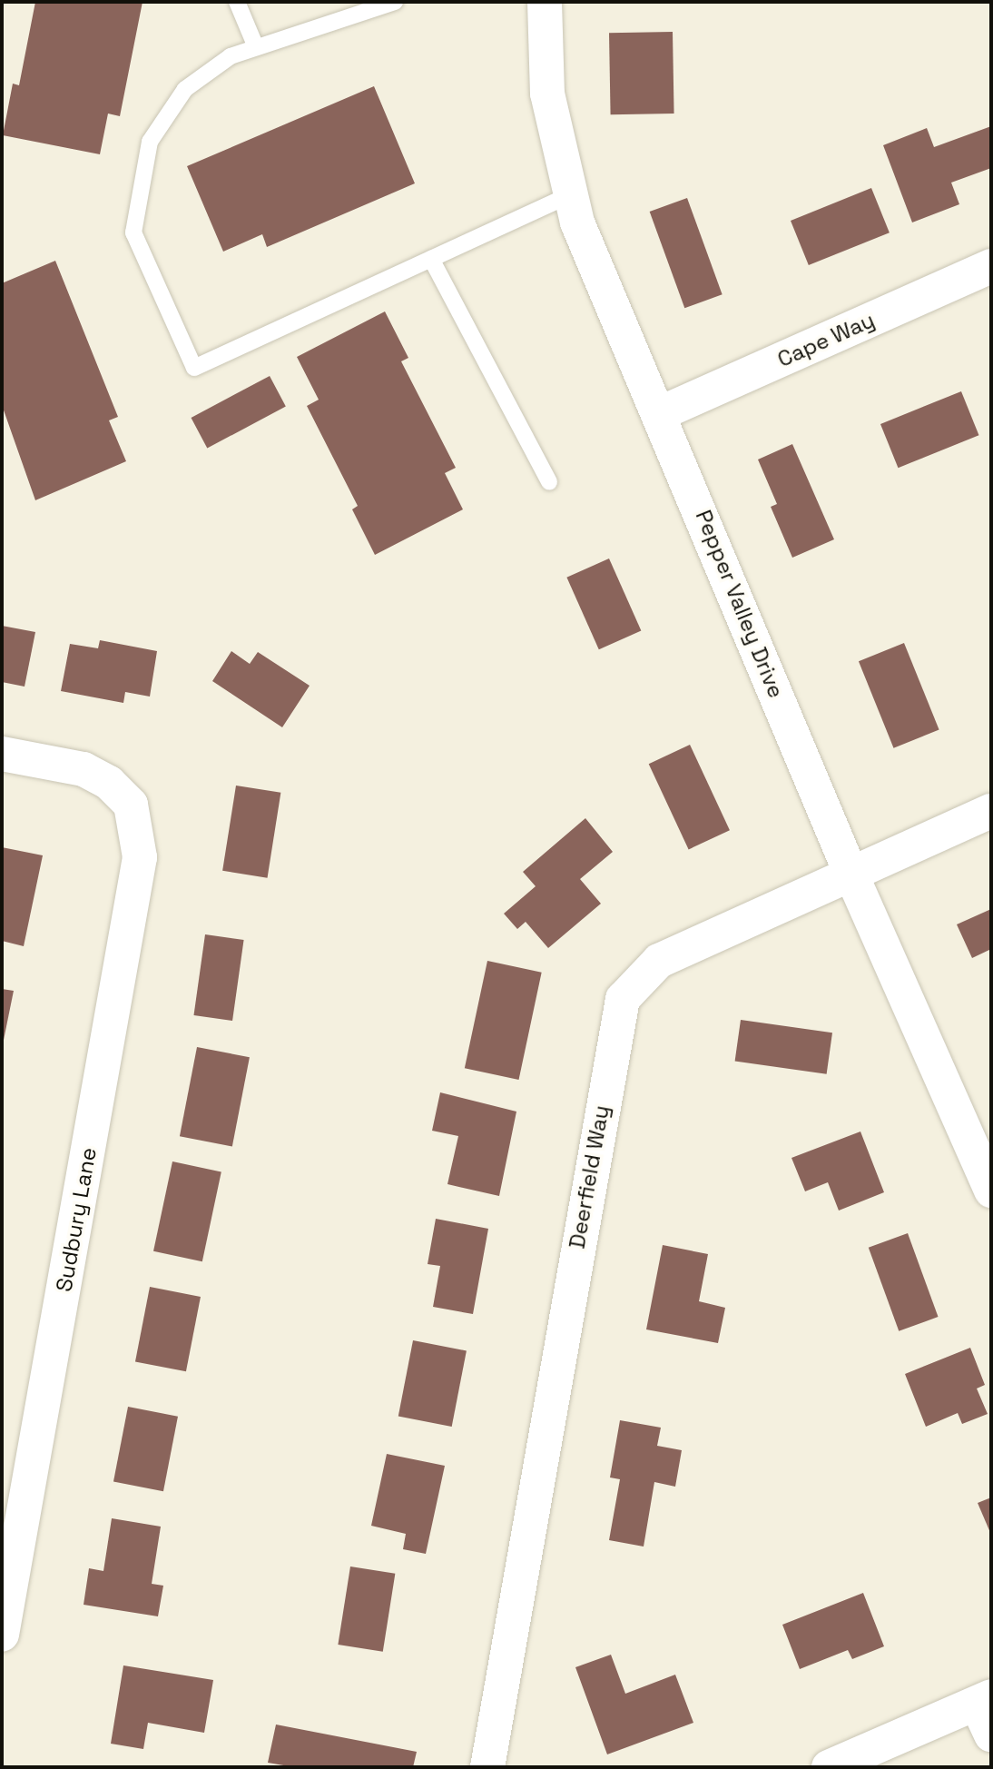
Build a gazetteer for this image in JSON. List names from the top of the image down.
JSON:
{
  "streets": {
    "street": [
      "Cape Way",
      "Pepper Valley Drive",
      "Deerfield Way",
      "Sudbury Lane"
    ]
  },
  "crossings": [
    ["Cape Way", "Pepper Valley Drive"],
    ["Pepper Valley Drive", "Deerfield Way"]
  ]
}
